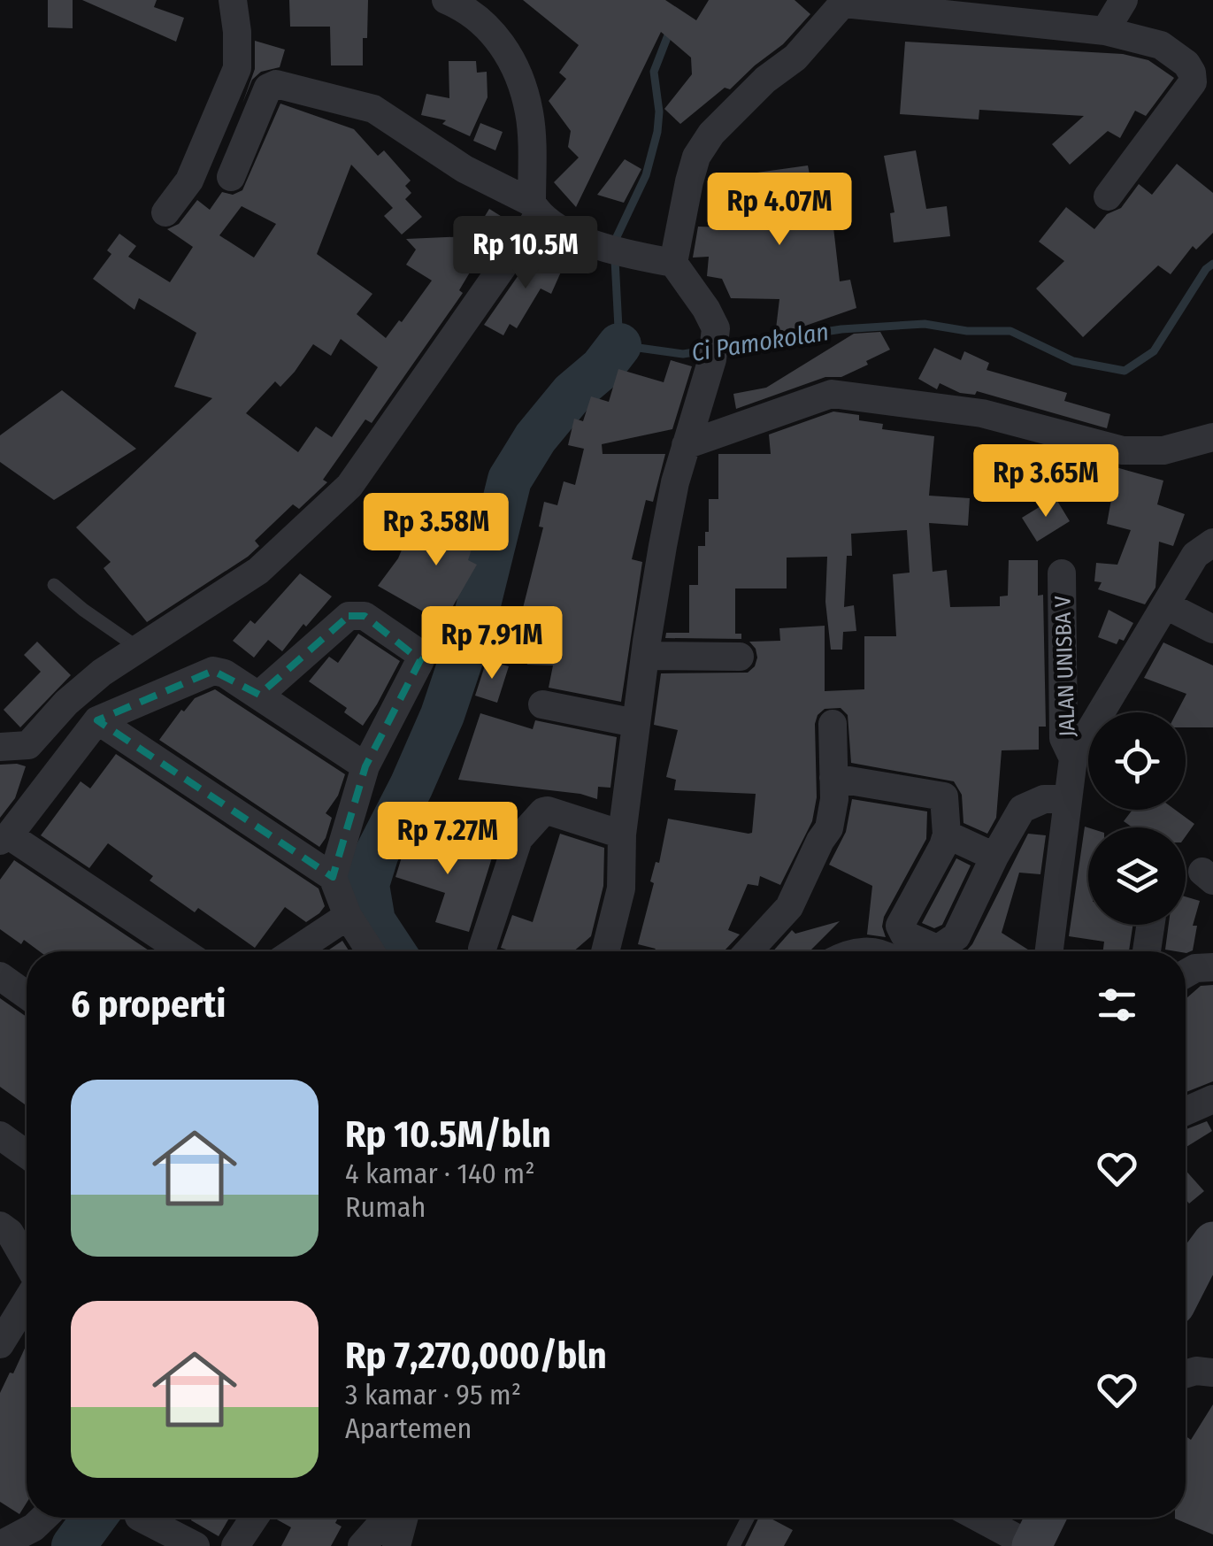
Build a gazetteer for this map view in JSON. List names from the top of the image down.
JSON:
{
  "streets": {
    "street": ["JALAN UNISBA V"]
  },
  "water": ["Ci Pamokolan"],
  "page": {
    "price": [
      "Rp 4.07M",
      "Rp 10.5M",
      "Rp 3.65M",
      "Rp 3.58M",
      "Rp 7.91M",
      "Rp 7.27M"
    ],
    "heading": "6 properti",
    "list": [
      {
        "name": "Rp 10.5M/bln",
        "note": "4 kamar · 140 m² · Rumah"
      },
      {
        "name": "Rp 7,270,000/bln",
        "note": "3 kamar · 95 m² · Apartemen"
      }
    ]
  }
}
